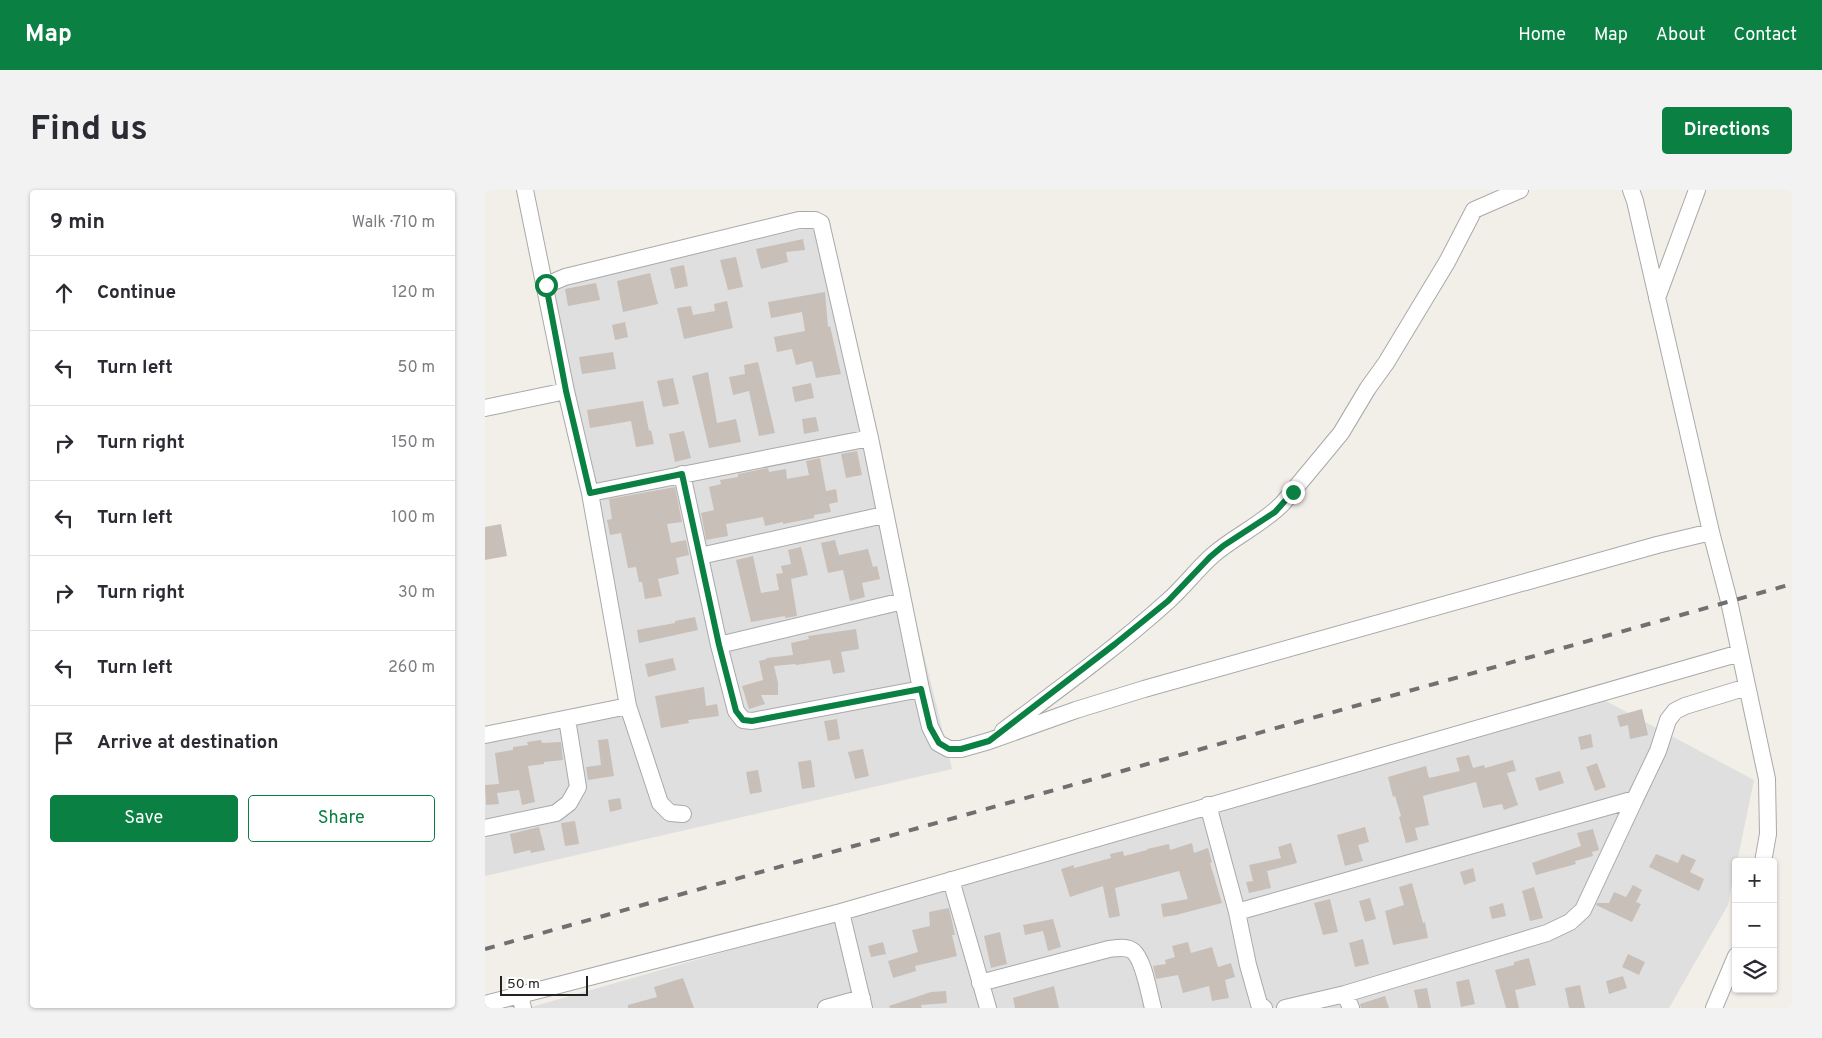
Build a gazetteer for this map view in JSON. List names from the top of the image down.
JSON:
{
  "scale_bar": "50 m",
  "page": {
    "header": "Map",
    "nav": [
      "Home",
      "Map",
      "About",
      "Contact"
    ],
    "buttons": [
      "Directions",
      ["Save", "Share"]
    ],
    "title": "Find us",
    "heading": ["9 min", "Walk · 710 m"],
    "list": [
      ["Continue", "120 m"],
      ["Turn left", "50 m"],
      ["Turn right", "150 m"],
      ["Turn left", "100 m"],
      ["Turn right", "30 m"],
      ["Turn left", "260 m"],
      "Arrive at destination"
    ],
    "map_buttons": ["+", "−"],
    "scale": "50 m"
  }
}
